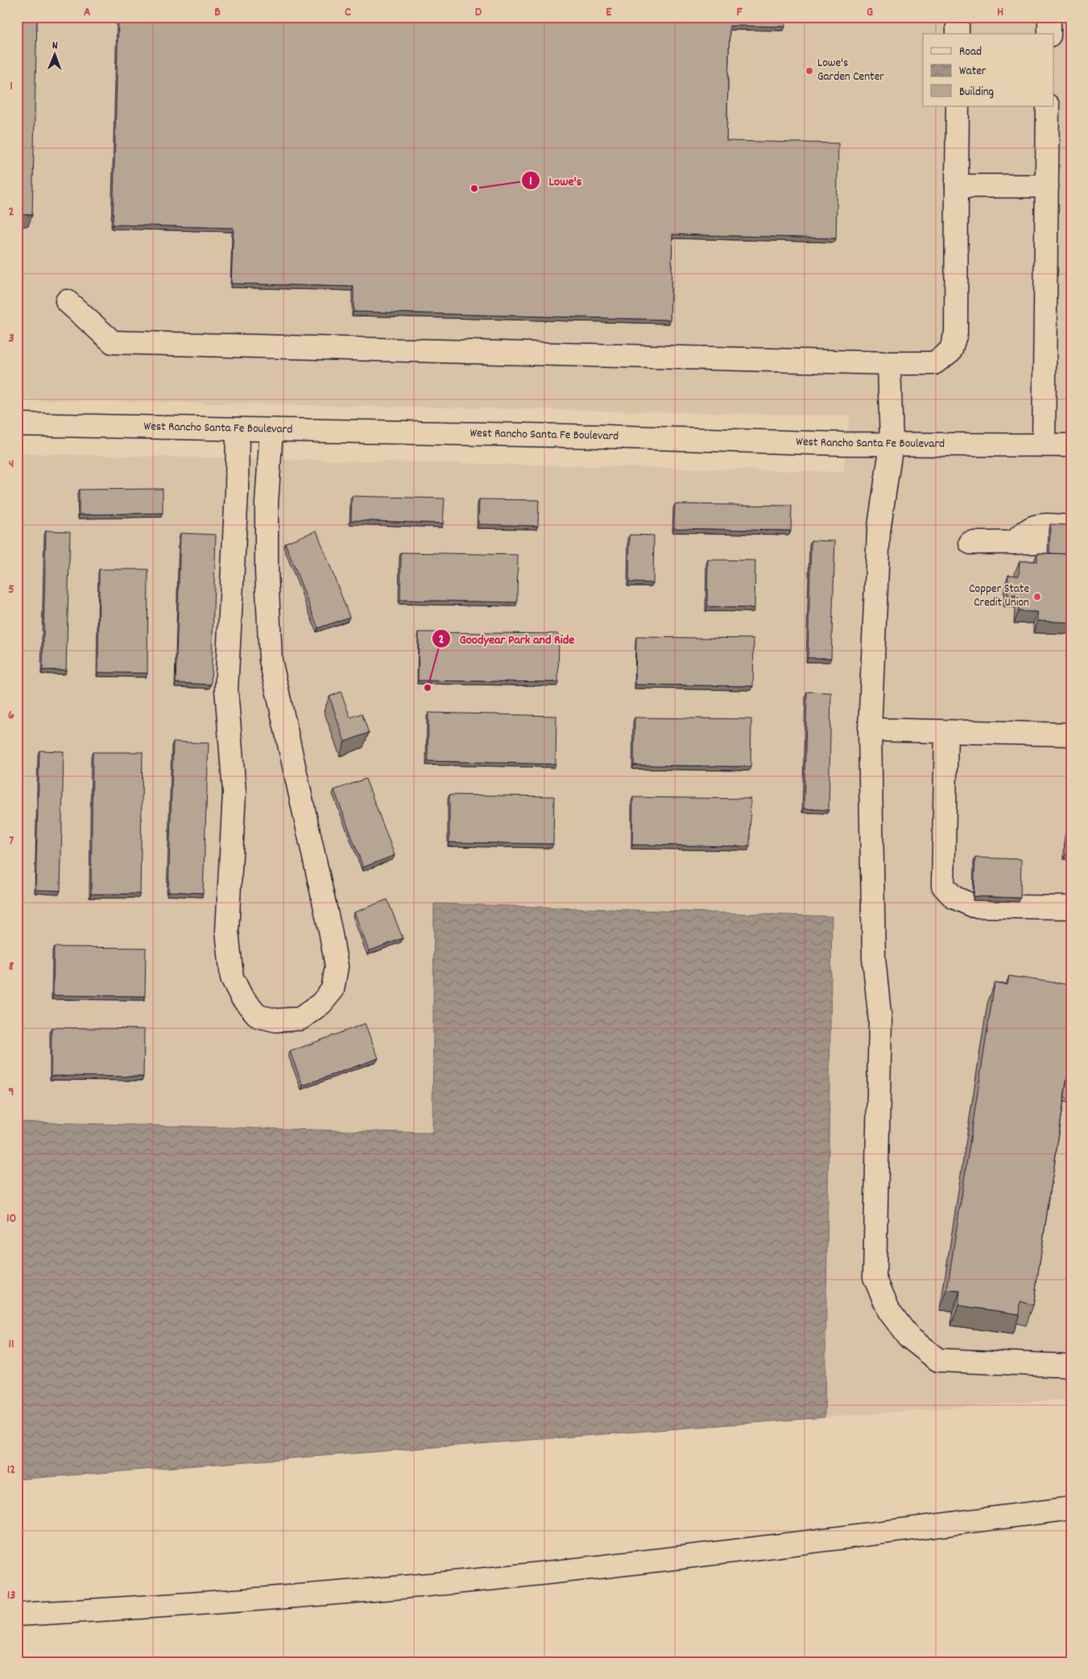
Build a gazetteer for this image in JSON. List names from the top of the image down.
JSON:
{
  "streets": {
    "main road": ["West Rancho Santa Fe Boulevard"]
  },
  "places": [
    "Lowe's Garden Center",
    "Lowe's",
    "Copper State Credit Union",
    "Goodyear Park and Ride"
  ],
  "legend": ["Road", "Water", "Building"],
  "north": "top",
  "grid": {
    "columns": [
      "A",
      "B",
      "C",
      "D",
      "E",
      "F",
      "G",
      "H"
    ],
    "rows": [
      "1",
      "2",
      "3",
      "4",
      "5",
      "6",
      "7",
      "8",
      "9",
      "10",
      "11",
      "12",
      "13"
    ]
  }
}
